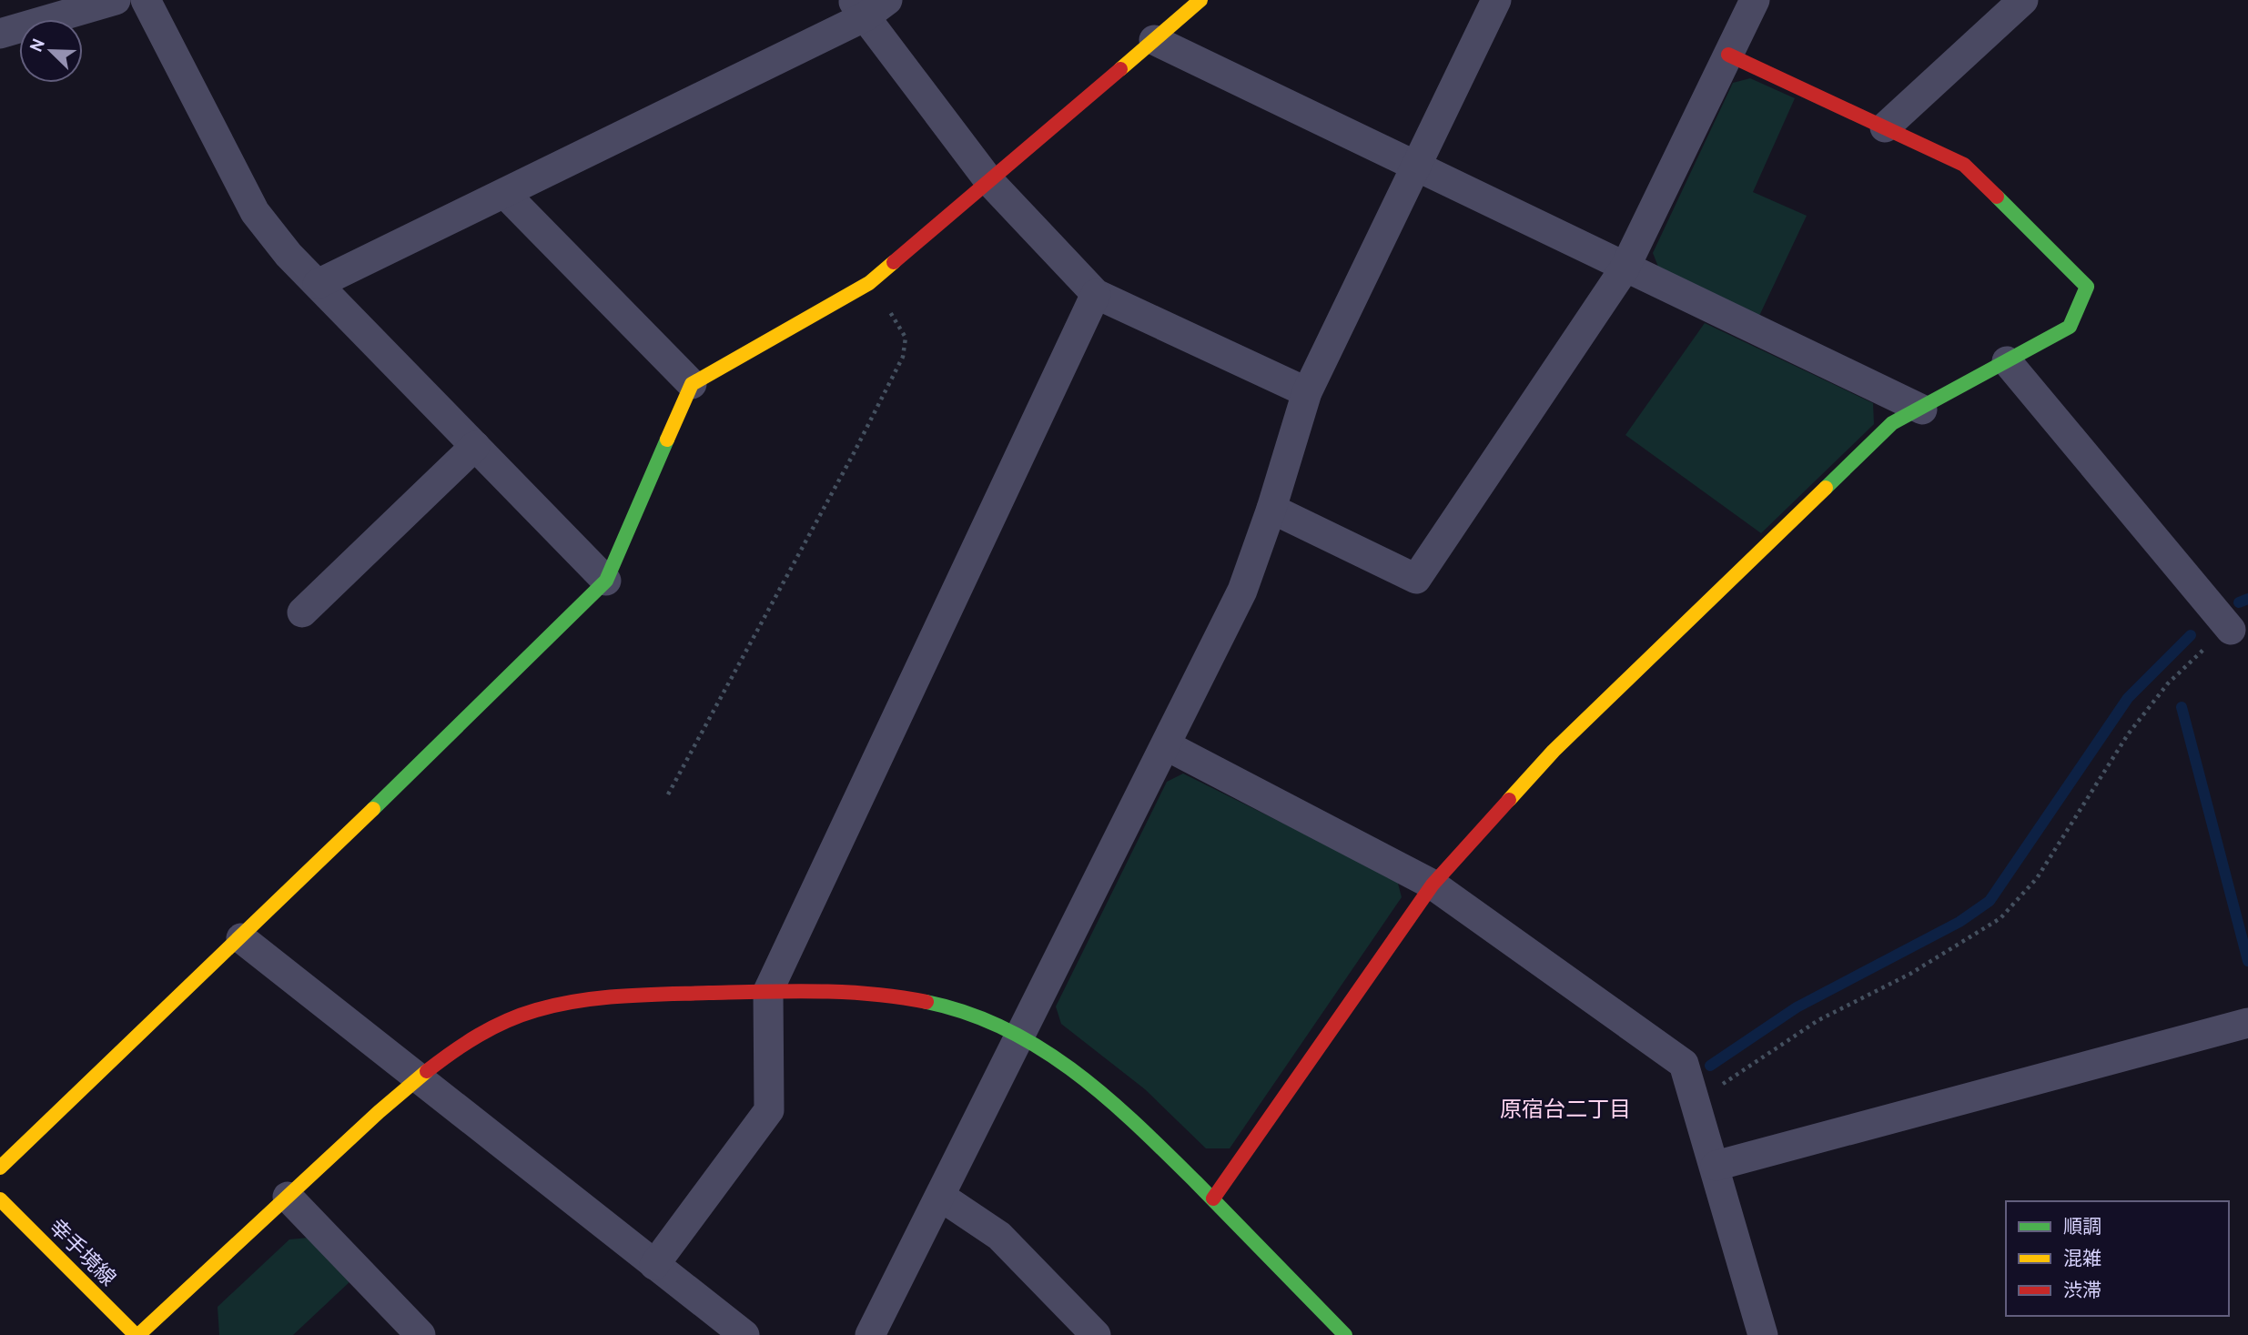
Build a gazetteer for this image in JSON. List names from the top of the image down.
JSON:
{
  "streets": {
    "street": ["幸手境線"]
  },
  "districts": ["原宿台二丁目"],
  "legend": ["順調", "混雑", "渋滞"],
  "north": "top left"
}
